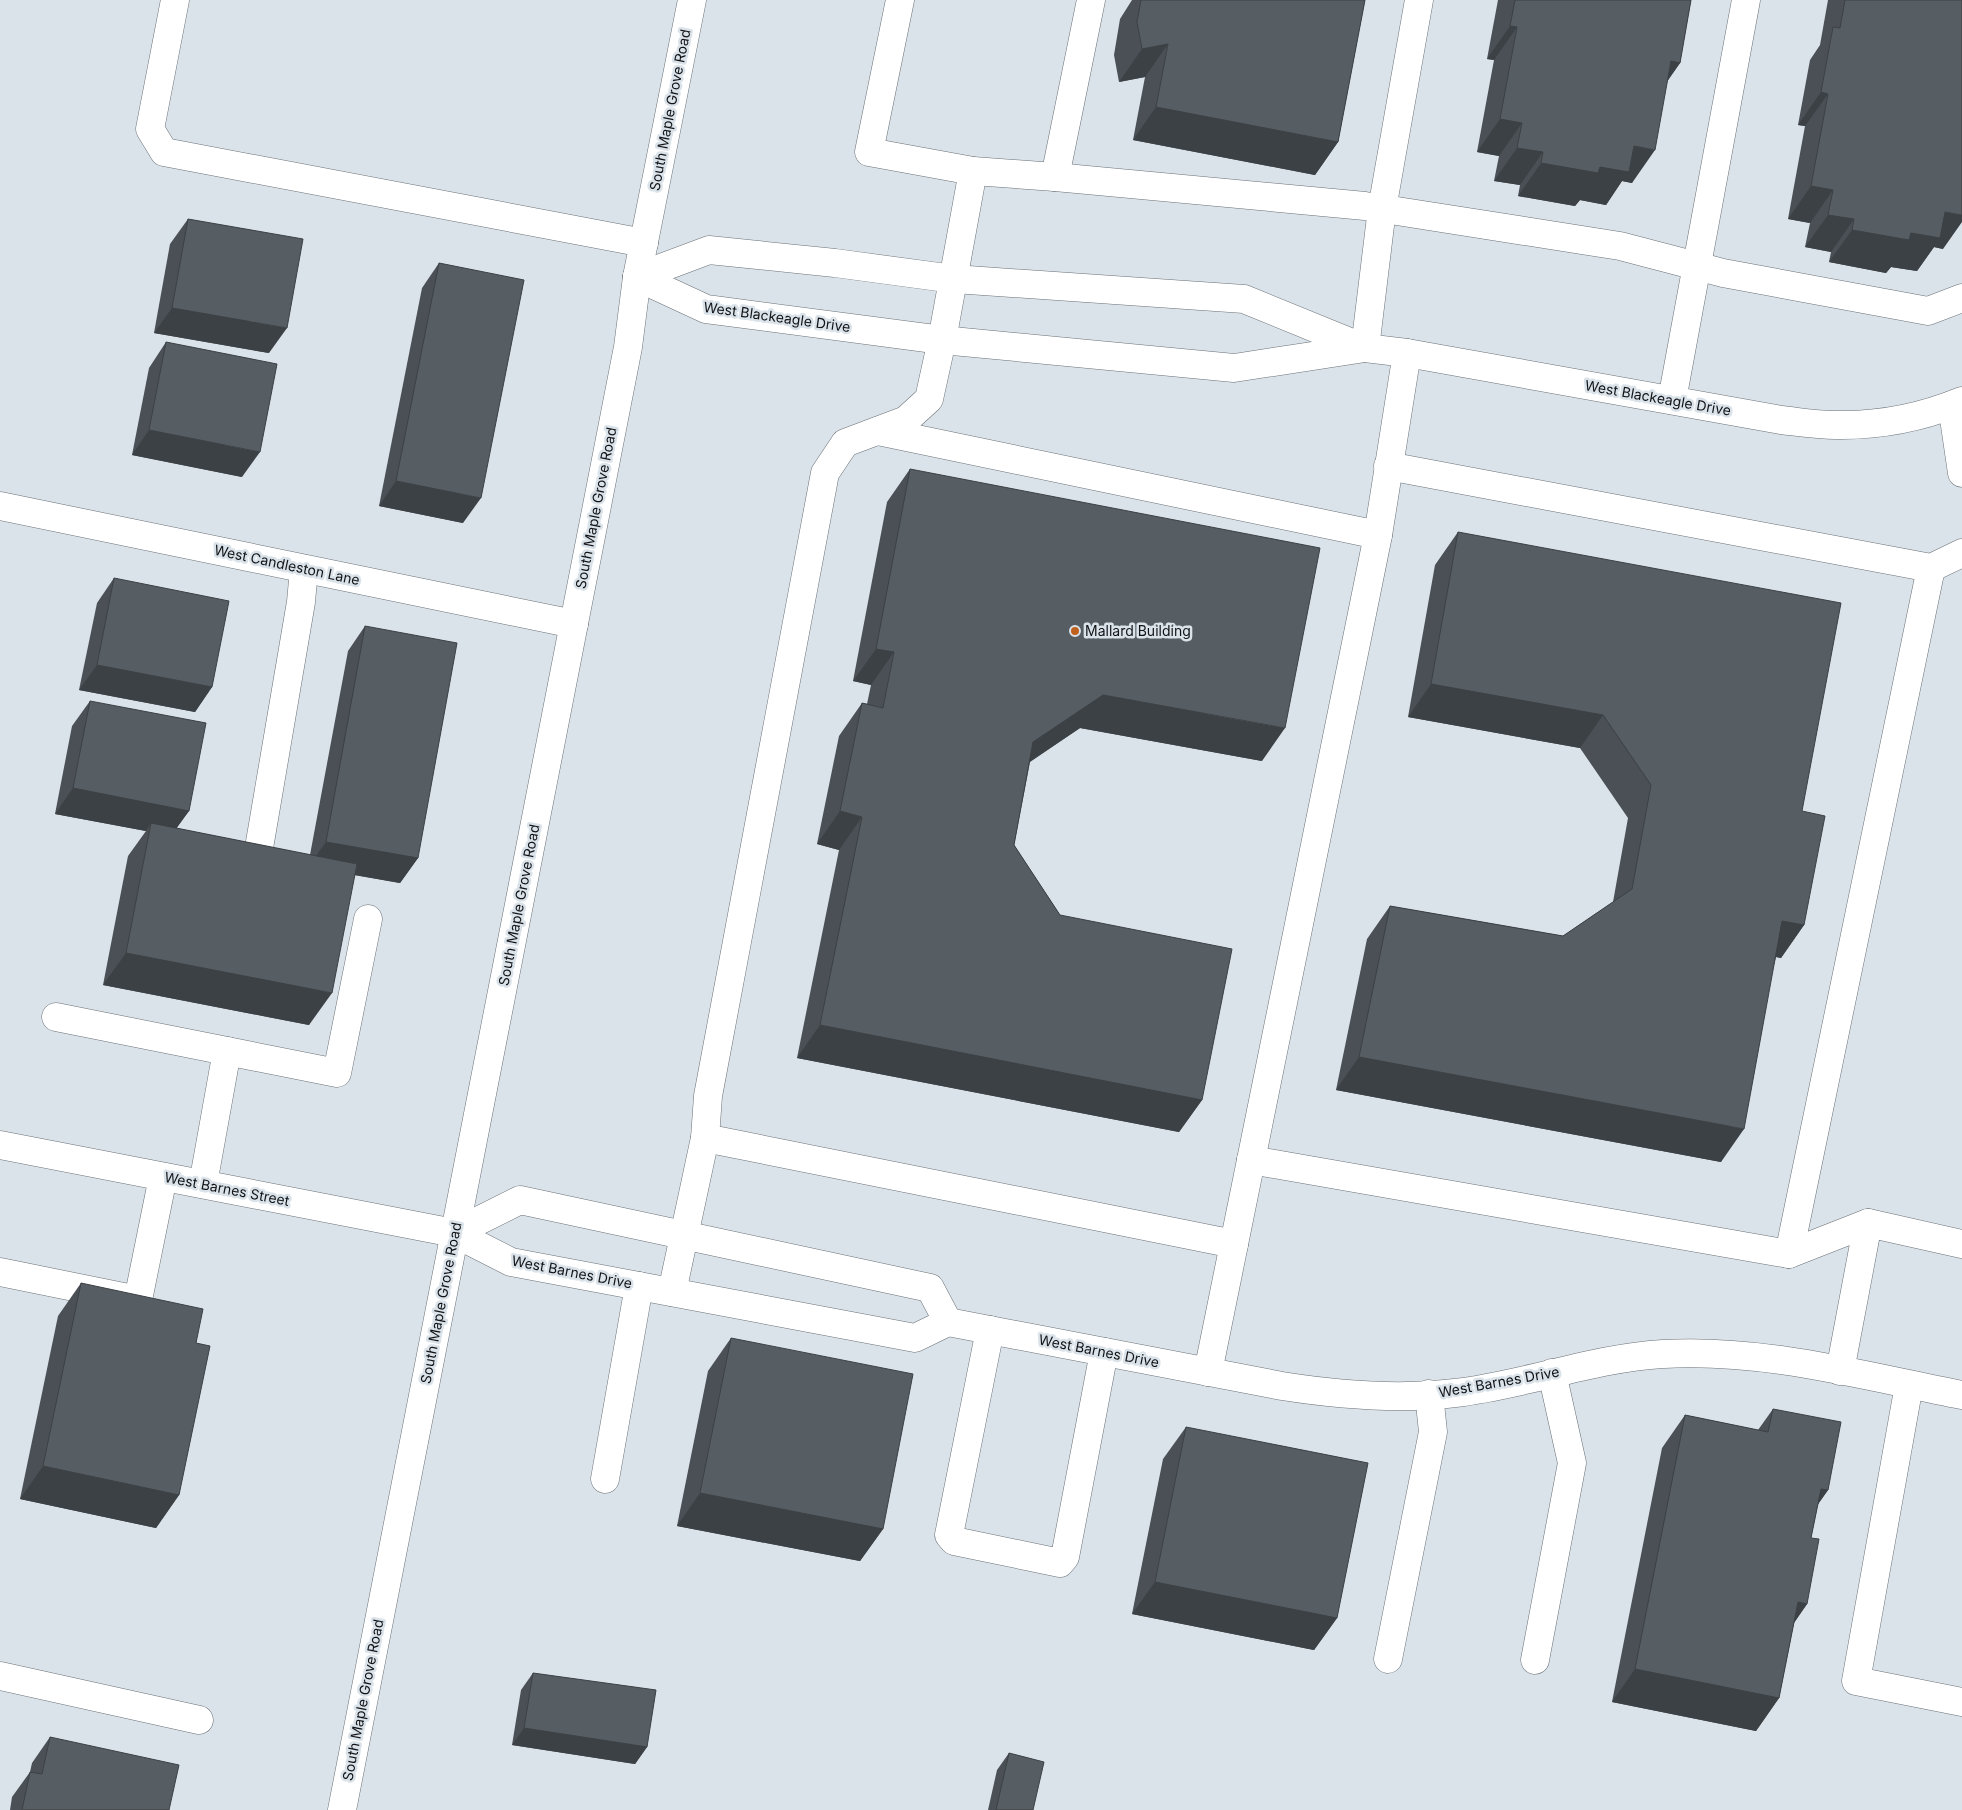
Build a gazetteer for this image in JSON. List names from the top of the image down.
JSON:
{
  "streets": {
    "street": [
      "South Maple Grove Road",
      "West Blackeagle Drive",
      "West Candleston Lane",
      "West Barnes Street",
      "West Barnes Drive"
    ]
  },
  "crossings": [
    ["South Maple Grove Road", "West Blackeagle Drive"],
    ["South Maple Grove Road", "West Candleston Lane"],
    ["South Maple Grove Road", "West Barnes Street"],
    ["South Maple Grove Road", "West Barnes Drive"],
    ["West Barnes Street", "West Barnes Drive"]
  ],
  "places": ["Mallard Building"]
}
